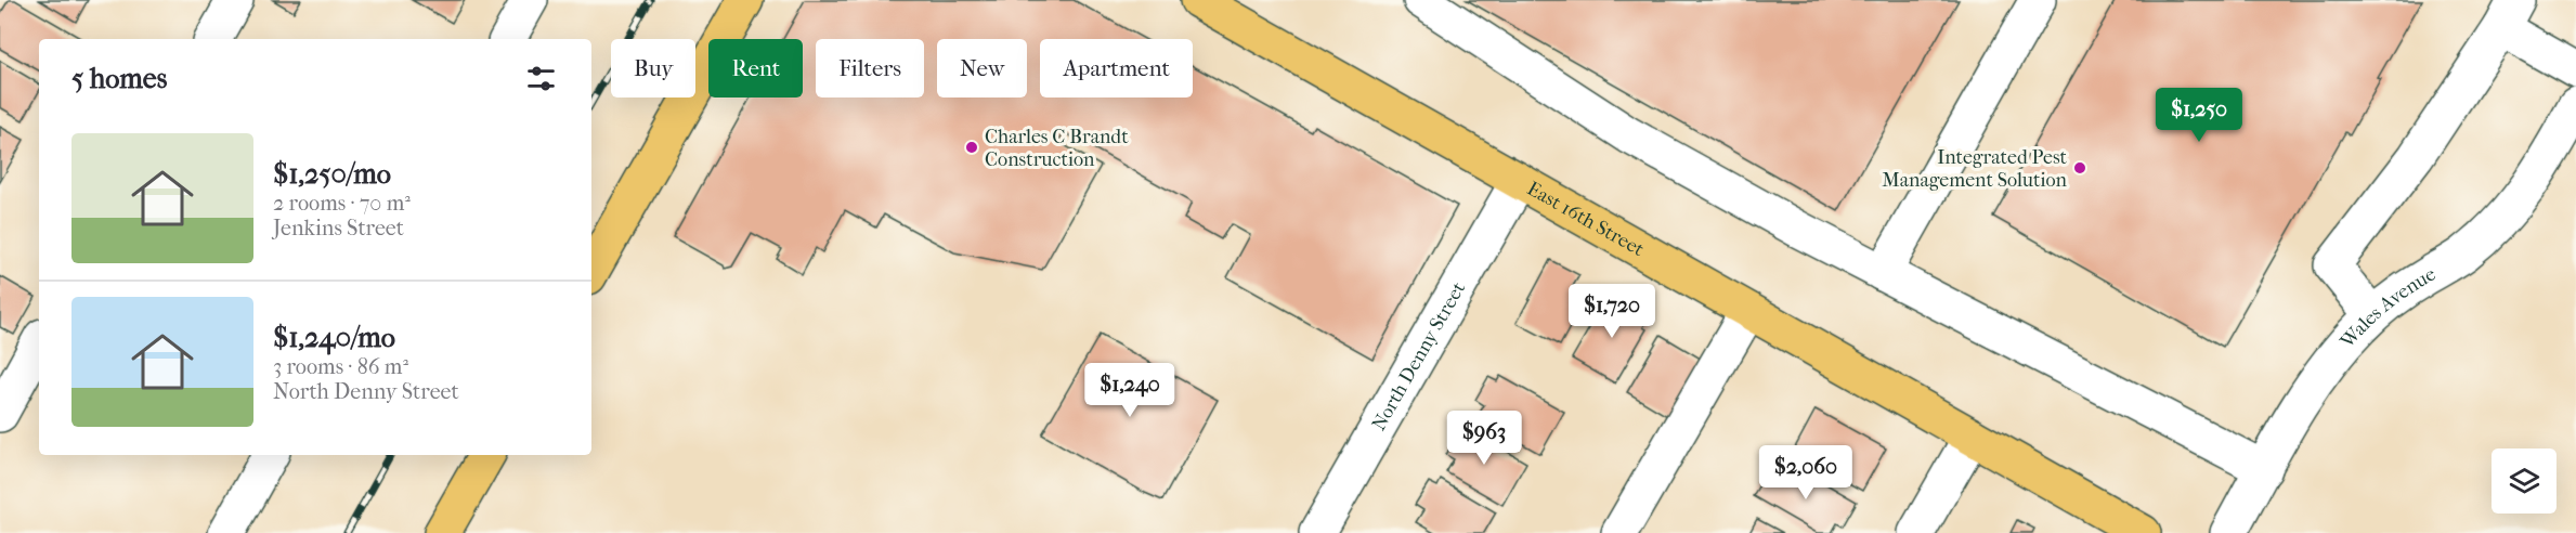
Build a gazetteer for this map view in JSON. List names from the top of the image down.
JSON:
{
  "streets": {
    "main road": ["East 16th Street"],
    "street": ["Wales Avenue", "North Denny Street"]
  },
  "crossings": [
    ["East 16th Street", "North Denny Street"]
  ],
  "places": ["Charles C Brandt Construction", "Integrated Pest Management Solution"],
  "page": {
    "chip": [
      "Buy",
      "Rent",
      "Filters",
      "New",
      "Apartment"
    ],
    "heading": "5 homes",
    "price": [
      "$1,250",
      "$1,720",
      "$1,240",
      "$963",
      "$2,060"
    ],
    "list": [
      {
        "name": "$1,250/mo",
        "note": "2 rooms · 70 m² · Jenkins Street"
      },
      {
        "name": "$1,240/mo",
        "note": "3 rooms · 86 m² · North Denny Street"
      }
    ]
  }
}
